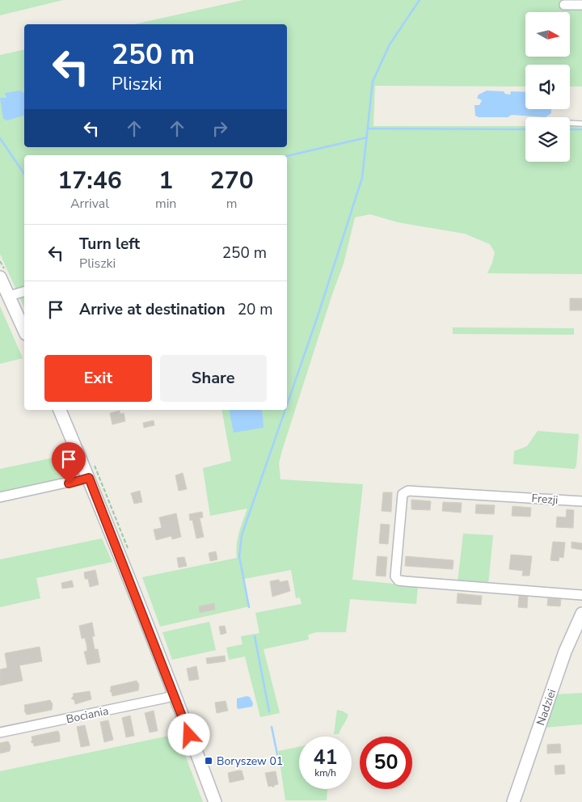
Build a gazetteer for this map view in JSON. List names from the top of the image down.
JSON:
{
  "streets": {
    "main road": ["Nadziei"],
    "street": ["Frezji", "Bociania"]
  },
  "places": {
    "transit": ["Boryszew 01"]
  },
  "north": "right",
  "page": {
    "turn": ["250 m", "Pliszki"],
    "eta": [
      "17:46",
      "Arrival",
      "1",
      "min",
      "270",
      "m"
    ],
    "list": [
      {
        "name": "Turn left",
        "note": "Pliszki",
        "value": "250 m"
      },
      {
        "name": "Arrive at destination",
        "value": "20 m"
      }
    ],
    "buttons": ["Exit", "Share"],
    "speed": "41 km/h",
    "limit": "50"
  }
}
